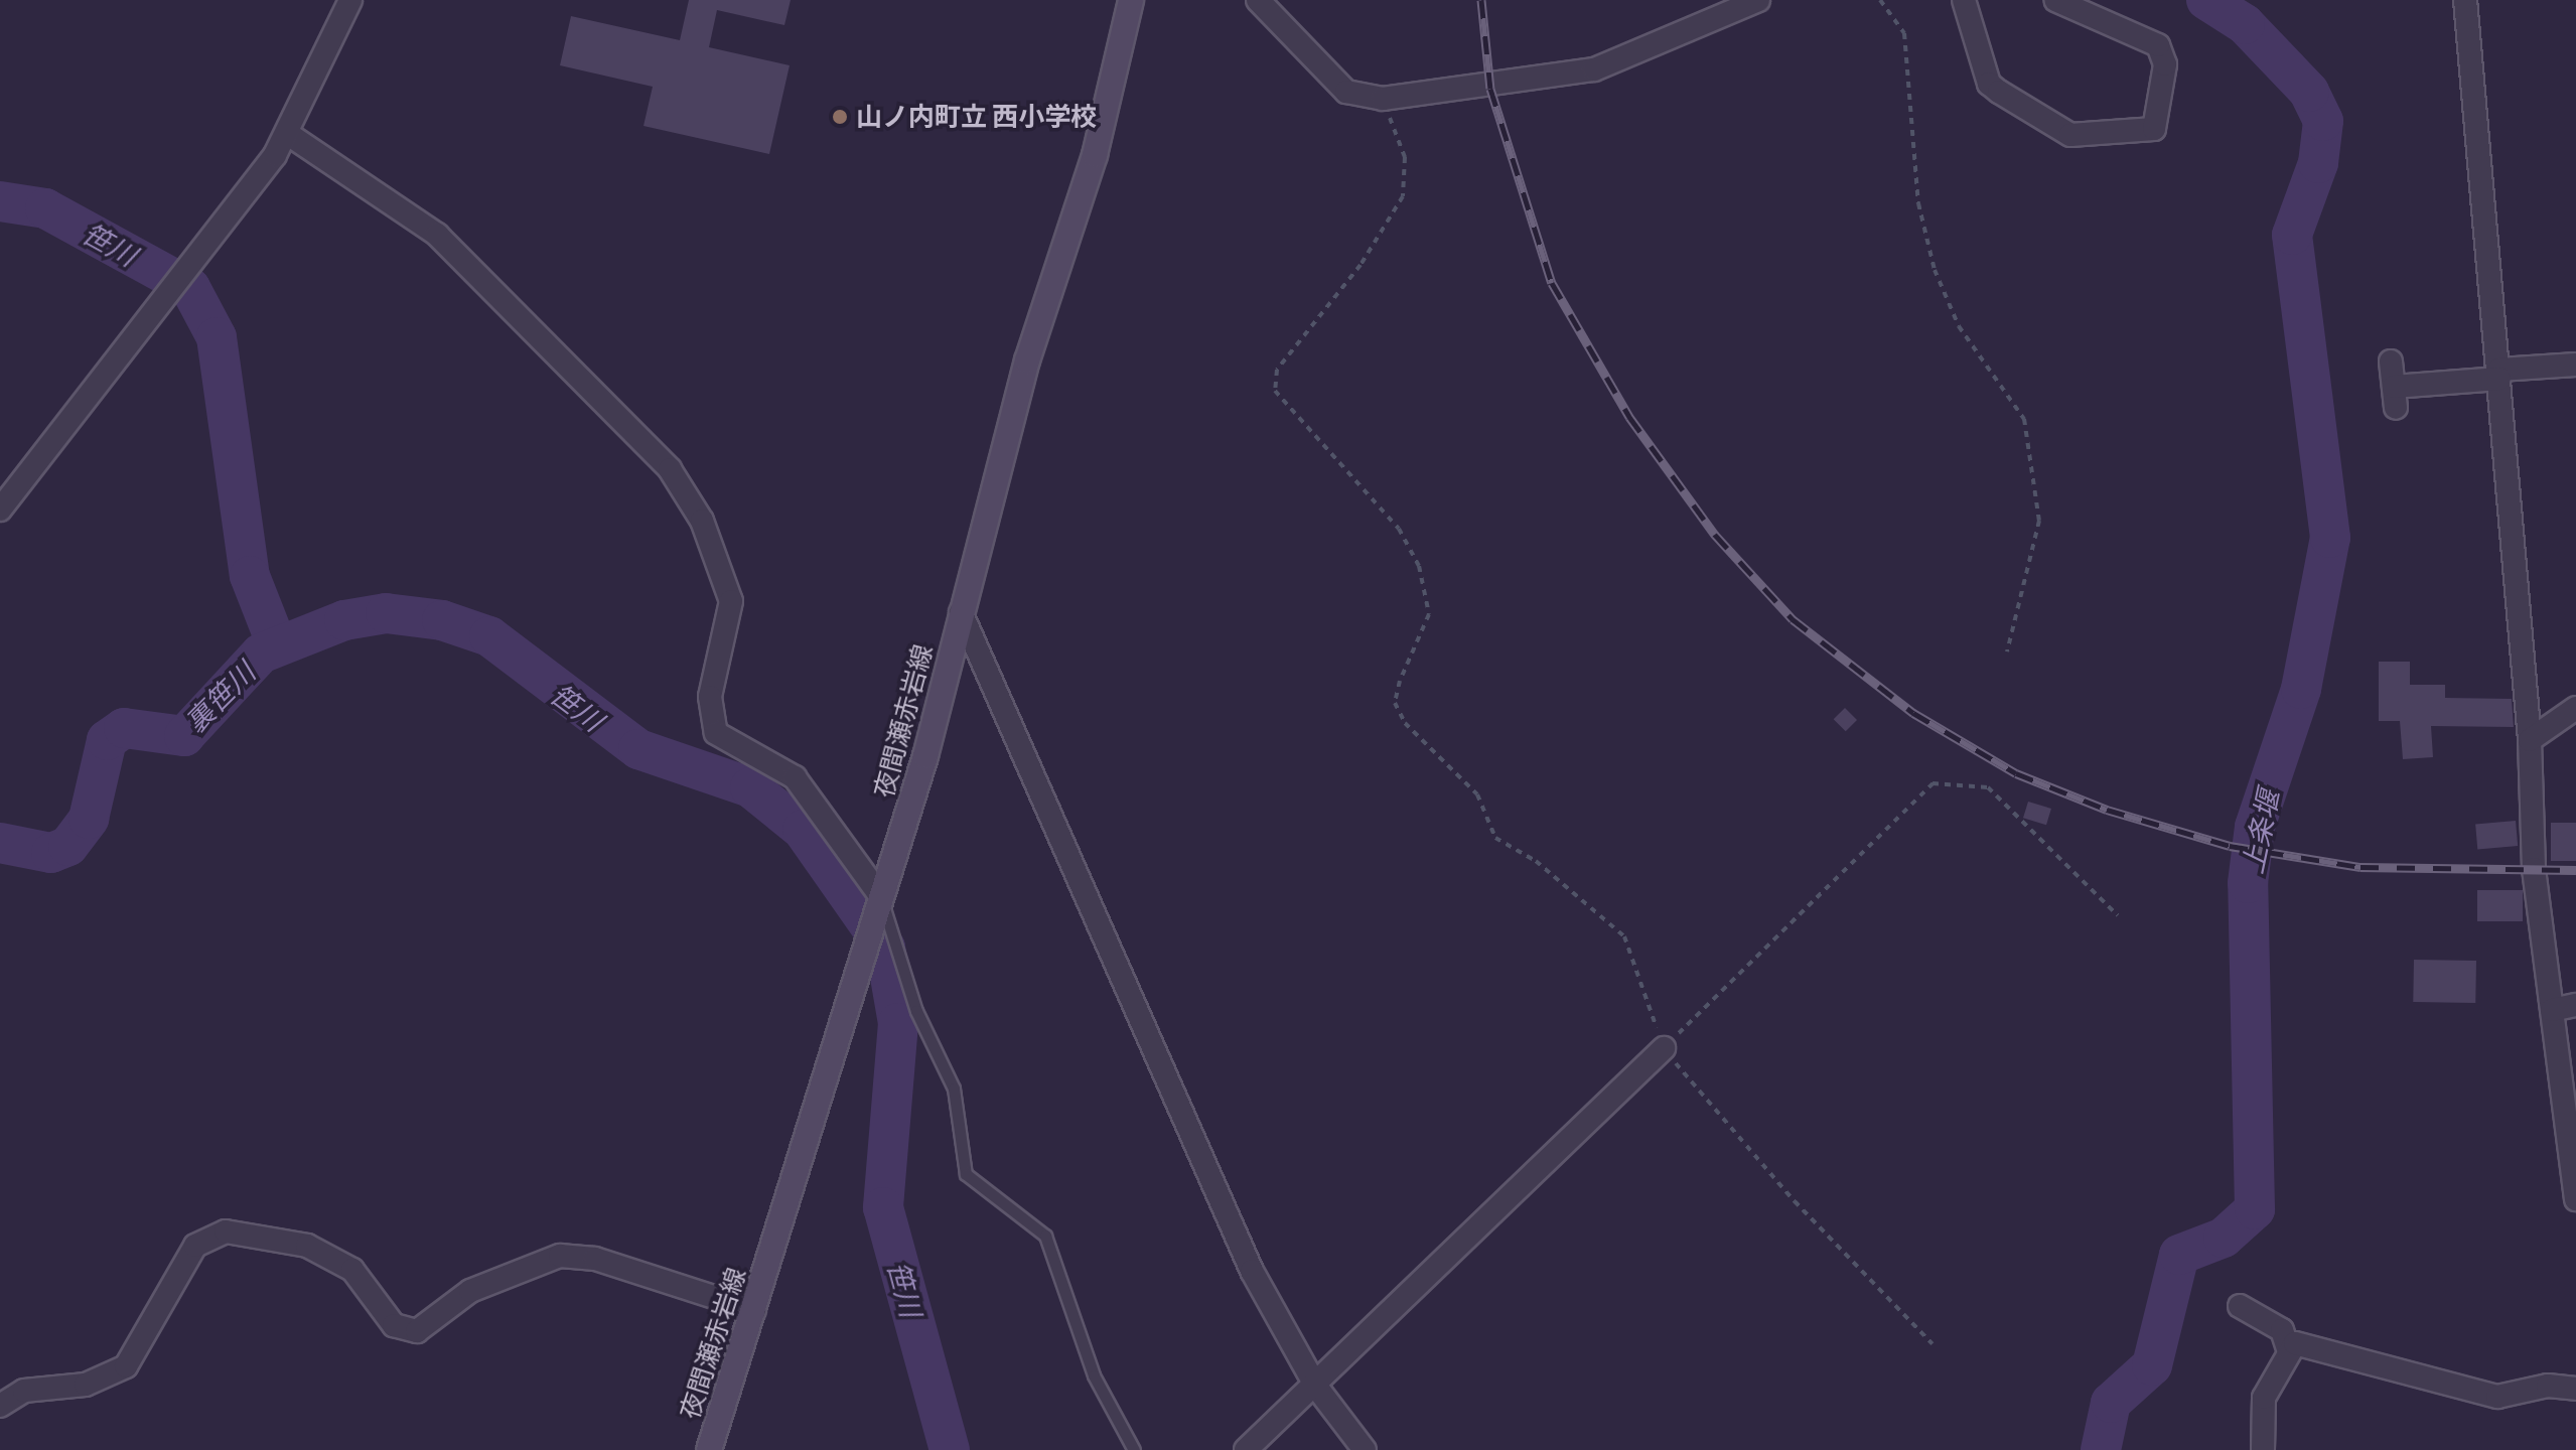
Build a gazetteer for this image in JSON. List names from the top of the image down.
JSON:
{
  "streets": {
    "main road": ["夜間瀬赤岩線"]
  },
  "water": ["笹川", "裏笹川", "上条堰"],
  "places": ["山ノ内町立 西小学校"]
}
